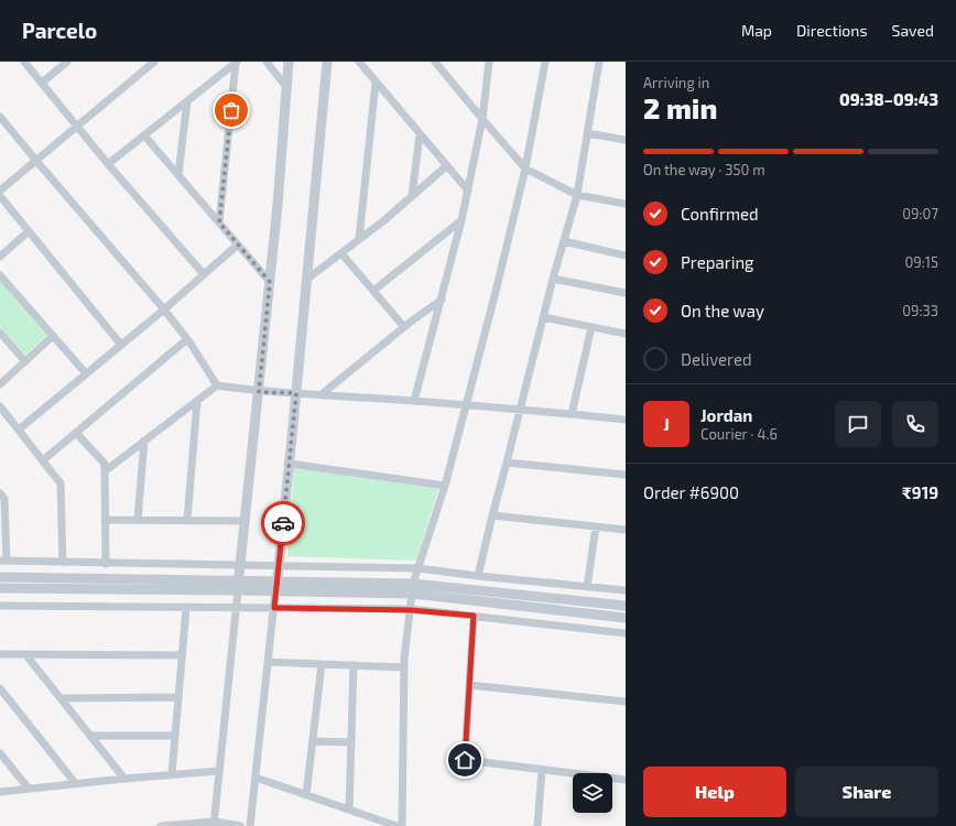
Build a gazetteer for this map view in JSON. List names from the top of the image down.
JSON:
{
  "page": {
    "header": "Parcelo",
    "nav": ["Map", "Directions", "Saved"],
    "heading": ["2 min", "Arriving in", "09:38–09:43"],
    "panel": [
      "Jordan",
      "Courier · 4.6",
      "Order #6900",
      "₹919"
    ],
    "bar": "On the way · 350 m",
    "list": [
      ["Confirmed", "09:07"],
      ["Preparing", "09:15"],
      ["On the way", "09:33"],
      "Delivered"
    ],
    "round": "J",
    "buttons": ["Help", "Share"]
  }
}
